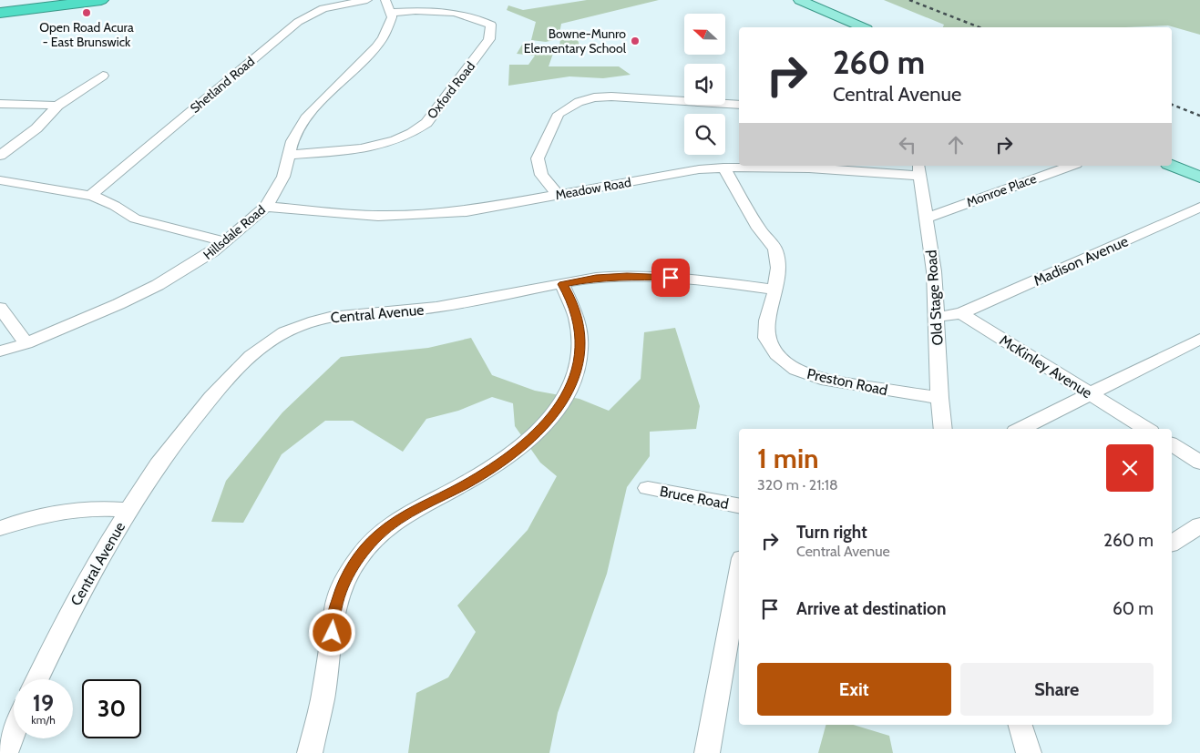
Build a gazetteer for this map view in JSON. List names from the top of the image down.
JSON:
{
  "streets": {
    "street": [
      "Shetland Road",
      "Oxford Road",
      "Meadow Road",
      "Monroe Place",
      "Hillsdale Road",
      "Madison Avenue",
      "Old Stage Road",
      "Central Avenue",
      "McKinley Avenue",
      "Preston Road",
      "Bruce Road"
    ]
  },
  "crossings": [
    ["Oxford Road", "Hillsdale Road"],
    ["Meadow Road", "Hillsdale Road"],
    ["Meadow Road", "Old Stage Road"],
    ["Meadow Road", "Preston Road"],
    ["Monroe Place", "Old Stage Road"],
    ["Madison Avenue", "McKinley Avenue"],
    ["Old Stage Road", "Preston Road"],
    ["Central Avenue", "Preston Road"]
  ],
  "places": ["Open Road Acura - East Brunswick", "Bowne-Munro Elementary School"],
  "north": "left",
  "page": {
    "turn": ["260 m", "Central Avenue"],
    "heading": ["1 min", "320 m · 21:18"],
    "list": [
      {
        "name": "Turn right",
        "note": "Central Avenue",
        "value": "260 m"
      },
      {
        "name": "Arrive at destination",
        "value": "60 m"
      }
    ],
    "buttons": ["Exit", "Share"],
    "speed": "19 km/h",
    "limit": "30"
  }
}
